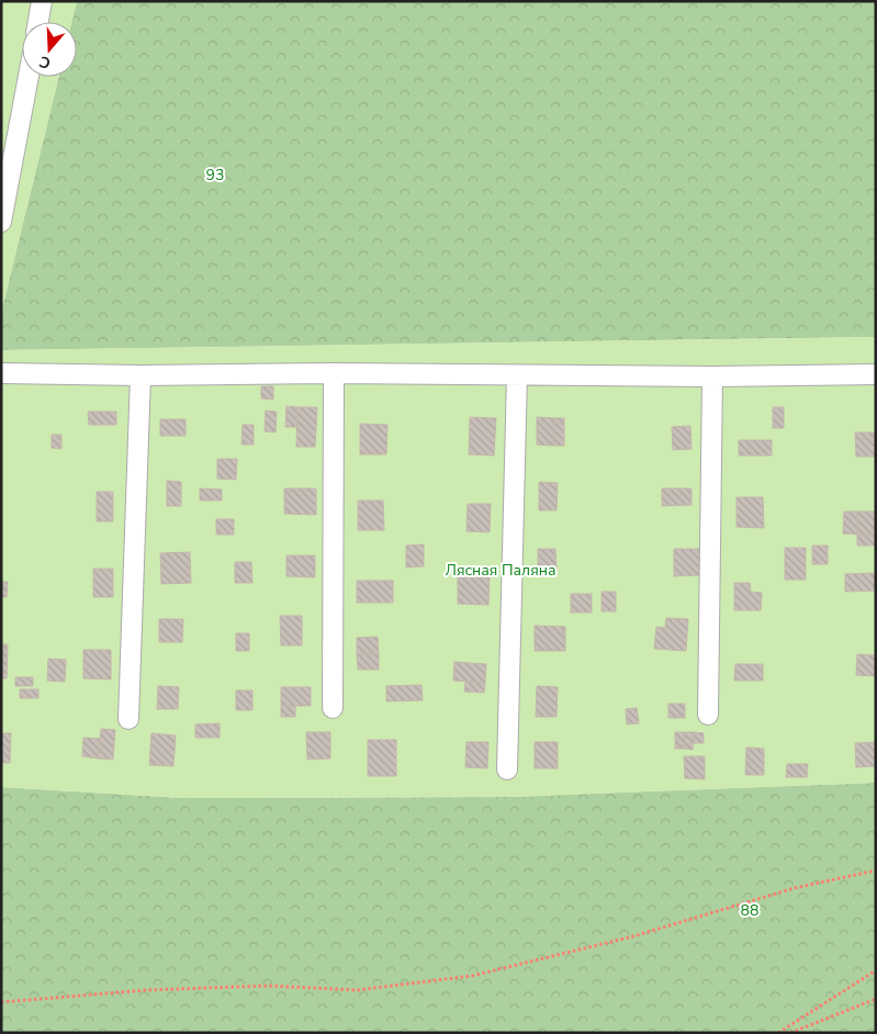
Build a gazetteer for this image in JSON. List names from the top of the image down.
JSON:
{
  "parks": ["93", "Лясная Паляна", "88"],
  "north": "bottom"
}
